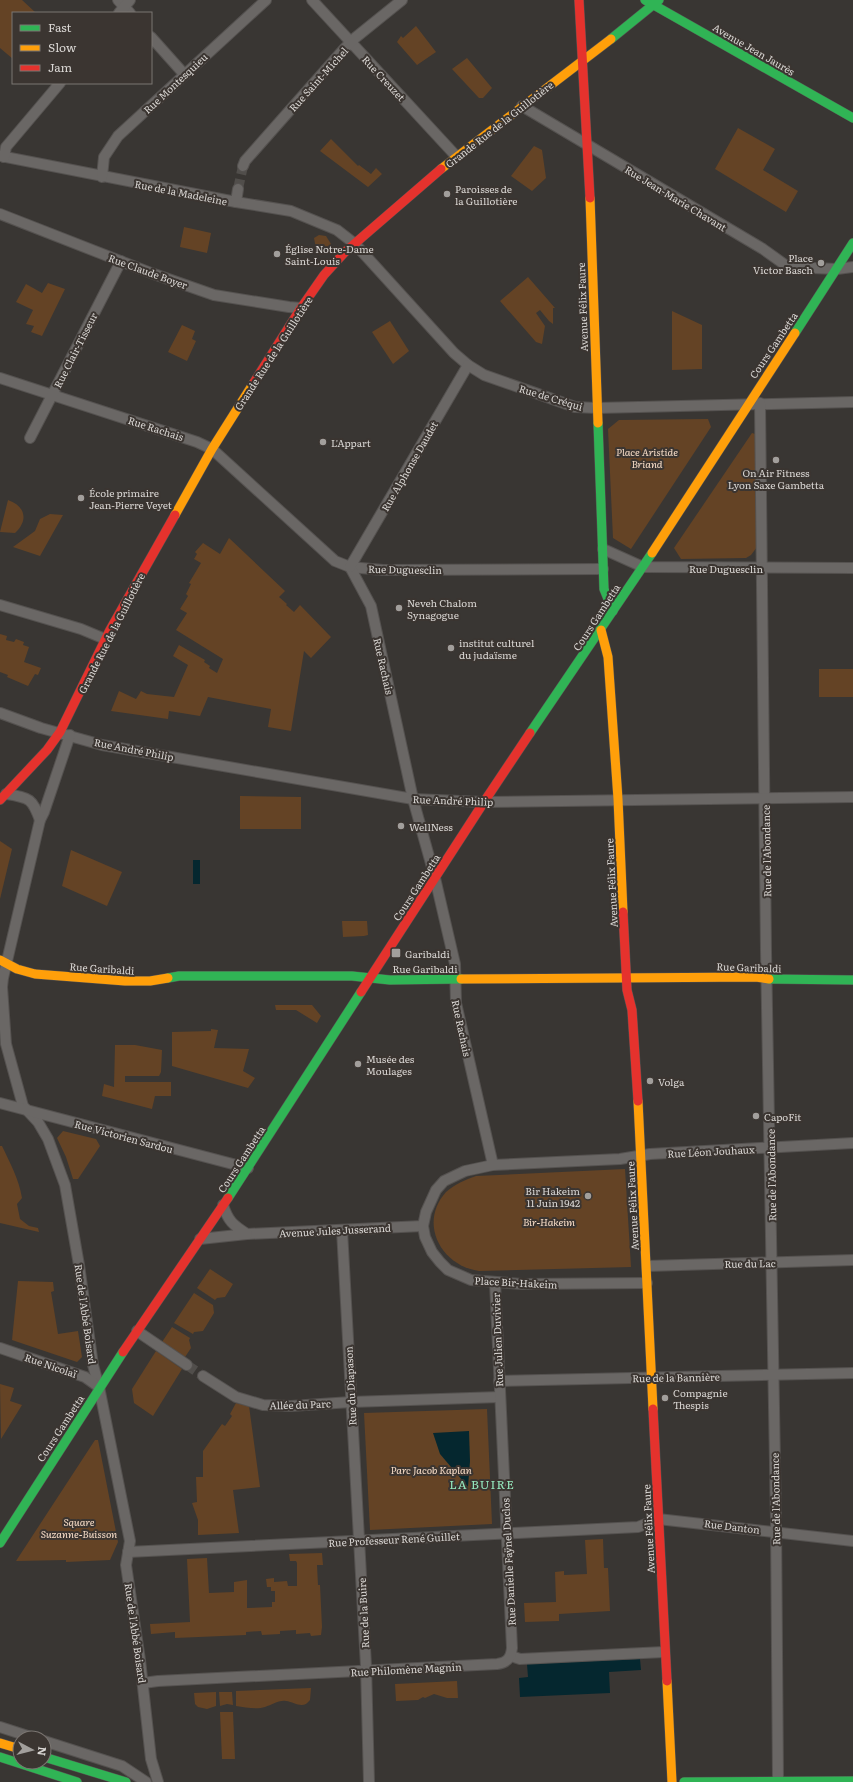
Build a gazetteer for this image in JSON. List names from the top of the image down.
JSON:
{
  "streets": {
    "main road": [
      "Avenue Jean Jaurès",
      "Grande Rue de la Guillotière",
      "Avenue Félix Faure",
      "Cours Gambetta",
      "Rue Garibaldi"
    ],
    "street": [
      "Rue Creuzet",
      "Rue Saint-Michel",
      "Rue Montesquieu",
      "Rue de la Madeleine",
      "Rue Jean-Marie Chavant",
      "Rue Claude Boyer",
      "Rue Clair-Tisseur",
      "Rue de Créqui",
      "Rue Rachais",
      "Rue Alphonse Daudet",
      "Rue Duguesclin",
      "Rue André Philip",
      "Rue de l'Abondance",
      "Rue Victorien Sardou",
      "Rue Léon Jouhaux",
      "Avenue Jules Jusserand",
      "Rue du Lac",
      "Place Bir-Hakeim",
      "Rue de l'Abbé Boisard",
      "Rue Julien Duvivier",
      "Rue Nicolaï",
      "Rue de la Bannière",
      "Rue du Diapason",
      "Allée du Parc",
      "Rue Danton",
      "Rue Professeur René Guillet",
      "Rue Danielle Faÿnel Duclos",
      "Rue de la Buire",
      "Rue Philomène Magnin"
    ]
  },
  "crossings": [
    ["Avenue Jean Jaurès", "Grande Rue de la Guillotière"],
    ["Rue Creuzet", "Rue Saint-Michel"],
    ["Rue Creuzet", "Grande Rue de la Guillotière"],
    ["Rue Montesquieu", "Rue de la Madeleine"],
    ["Grande Rue de la Guillotière", "Rue de la Madeleine"],
    ["Grande Rue de la Guillotière", "Rue Jean-Marie Chavant"],
    ["Grande Rue de la Guillotière", "Rue Claude Boyer"],
    ["Grande Rue de la Guillotière", "Avenue Félix Faure"],
    ["Grande Rue de la Guillotière", "Rue de Créqui"],
    ["Grande Rue de la Guillotière", "Rue Rachais"],
    ["Grande Rue de la Guillotière", "Rue André Philip"],
    ["Rue de la Madeleine", "Rue de Créqui"],
    ["Rue Jean-Marie Chavant", "Avenue Félix Faure"],
    ["Rue Jean-Marie Chavant", "Cours Gambetta"],
    ["Rue Claude Boyer", "Rue Clair-Tisseur"],
    ["Avenue Félix Faure", "Cours Gambetta"],
    ["Avenue Félix Faure", "Rue de Créqui"],
    ["Avenue Félix Faure", "Rue Duguesclin"],
    ["Avenue Félix Faure", "Rue André Philip"],
    ["Avenue Félix Faure", "Rue Garibaldi"],
    ["Avenue Félix Faure", "Rue Léon Jouhaux"],
    ["Avenue Félix Faure", "Rue du Lac"],
    ["Avenue Félix Faure", "Place Bir-Hakeim"],
    ["Avenue Félix Faure", "Rue de la Bannière"],
    ["Avenue Félix Faure", "Rue Danton"],
    ["Avenue Félix Faure", "Rue Professeur René Guillet"],
    ["Cours Gambetta", "Rue de Créqui"],
    ["Cours Gambetta", "Rue Rachais"],
    ["Cours Gambetta", "Rue Duguesclin"],
    ["Cours Gambetta", "Rue André Philip"],
    ["Cours Gambetta", "Rue Garibaldi"],
    ["Cours Gambetta", "Rue Victorien Sardou"],
    ["Cours Gambetta", "Avenue Jules Jusserand"],
    ["Cours Gambetta", "Rue de l'Abbé Boisard"],
    ["Cours Gambetta", "Rue Nicolaï"],
    ["Rue Clair-Tisseur", "Rue Rachais"],
    ["Rue de Créqui", "Rue Alphonse Daudet"],
    ["Rue Rachais", "Rue Alphonse Daudet"],
    ["Rue Rachais", "Rue Duguesclin"],
    ["Rue Rachais", "Rue André Philip"],
    ["Rue Rachais", "Rue Garibaldi"],
    ["Rue Alphonse Daudet", "Rue Duguesclin"],
    ["Rue Duguesclin", "Rue de l'Abondance"],
    ["Rue André Philip", "Rue de l'Abondance"],
    ["Rue de l'Abondance", "Rue Garibaldi"],
    ["Rue de l'Abondance", "Rue Léon Jouhaux"],
    ["Rue de l'Abondance", "Rue du Lac"],
    ["Rue de l'Abondance", "Rue de la Bannière"],
    ["Rue de l'Abondance", "Rue Danton"],
    ["Rue Garibaldi", "Rue de l'Abbé Boisard"],
    ["Rue Victorien Sardou", "Rue de l'Abbé Boisard"],
    ["Avenue Jules Jusserand", "Place Bir-Hakeim"],
    ["Avenue Jules Jusserand", "Rue du Diapason"],
    ["Place Bir-Hakeim", "Rue Julien Duvivier"],
    ["Rue de l'Abbé Boisard", "Rue Nicolaï"],
    ["Rue de l'Abbé Boisard", "Rue Professeur René Guillet"],
    ["Rue de l'Abbé Boisard", "Rue Philomène Magnin"],
    ["Rue Julien Duvivier", "Rue de la Bannière"],
    ["Rue Julien Duvivier", "Allée du Parc"],
    ["Rue Julien Duvivier", "Rue Danielle Faÿnel Duclos"],
    ["Rue du Diapason", "Allée du Parc"],
    ["Rue du Diapason", "Rue Professeur René Guillet"],
    ["Rue du Diapason", "Rue de la Buire"],
    ["Allée du Parc", "Rue Danielle Faÿnel Duclos"],
    ["Rue Danton", "Rue Professeur René Guillet"],
    ["Rue Professeur René Guillet", "Rue Danielle Faÿnel Duclos"],
    ["Rue Professeur René Guillet", "Rue de la Buire"],
    ["Rue Danielle Faÿnel Duclos", "Rue Philomène Magnin"],
    ["Rue de la Buire", "Rue Philomène Magnin"]
  ],
  "districts": ["LA BUIRE"],
  "parks": [
    "Place Aristide Briand",
    "Bir-Hakeim",
    "Parc Jacob Kaplan",
    "Square Suzanne-Buisson"
  ],
  "places": {
    "other": [
      "Paroisses de la Guillotière",
      "Église Notre-Dame Saint-Louis",
      "Place Victor Basch",
      "L'Appart",
      "On Air Fitness Lyon Saxe Gambetta",
      "École primaire Jean-Pierre Veyet",
      "Neveh Chalom Synagogue",
      "institut culturel du judaïsme",
      "WellNess",
      "Musée des Moulages",
      "Volga",
      "CapoFit",
      "Bir Hakeim 11 Juin 1942",
      "Compagnie Thespis"
    ],
    "transit": ["Garibaldi"]
  },
  "legend": ["Fast", "Slow", "Jam"],
  "north": "right"
}
